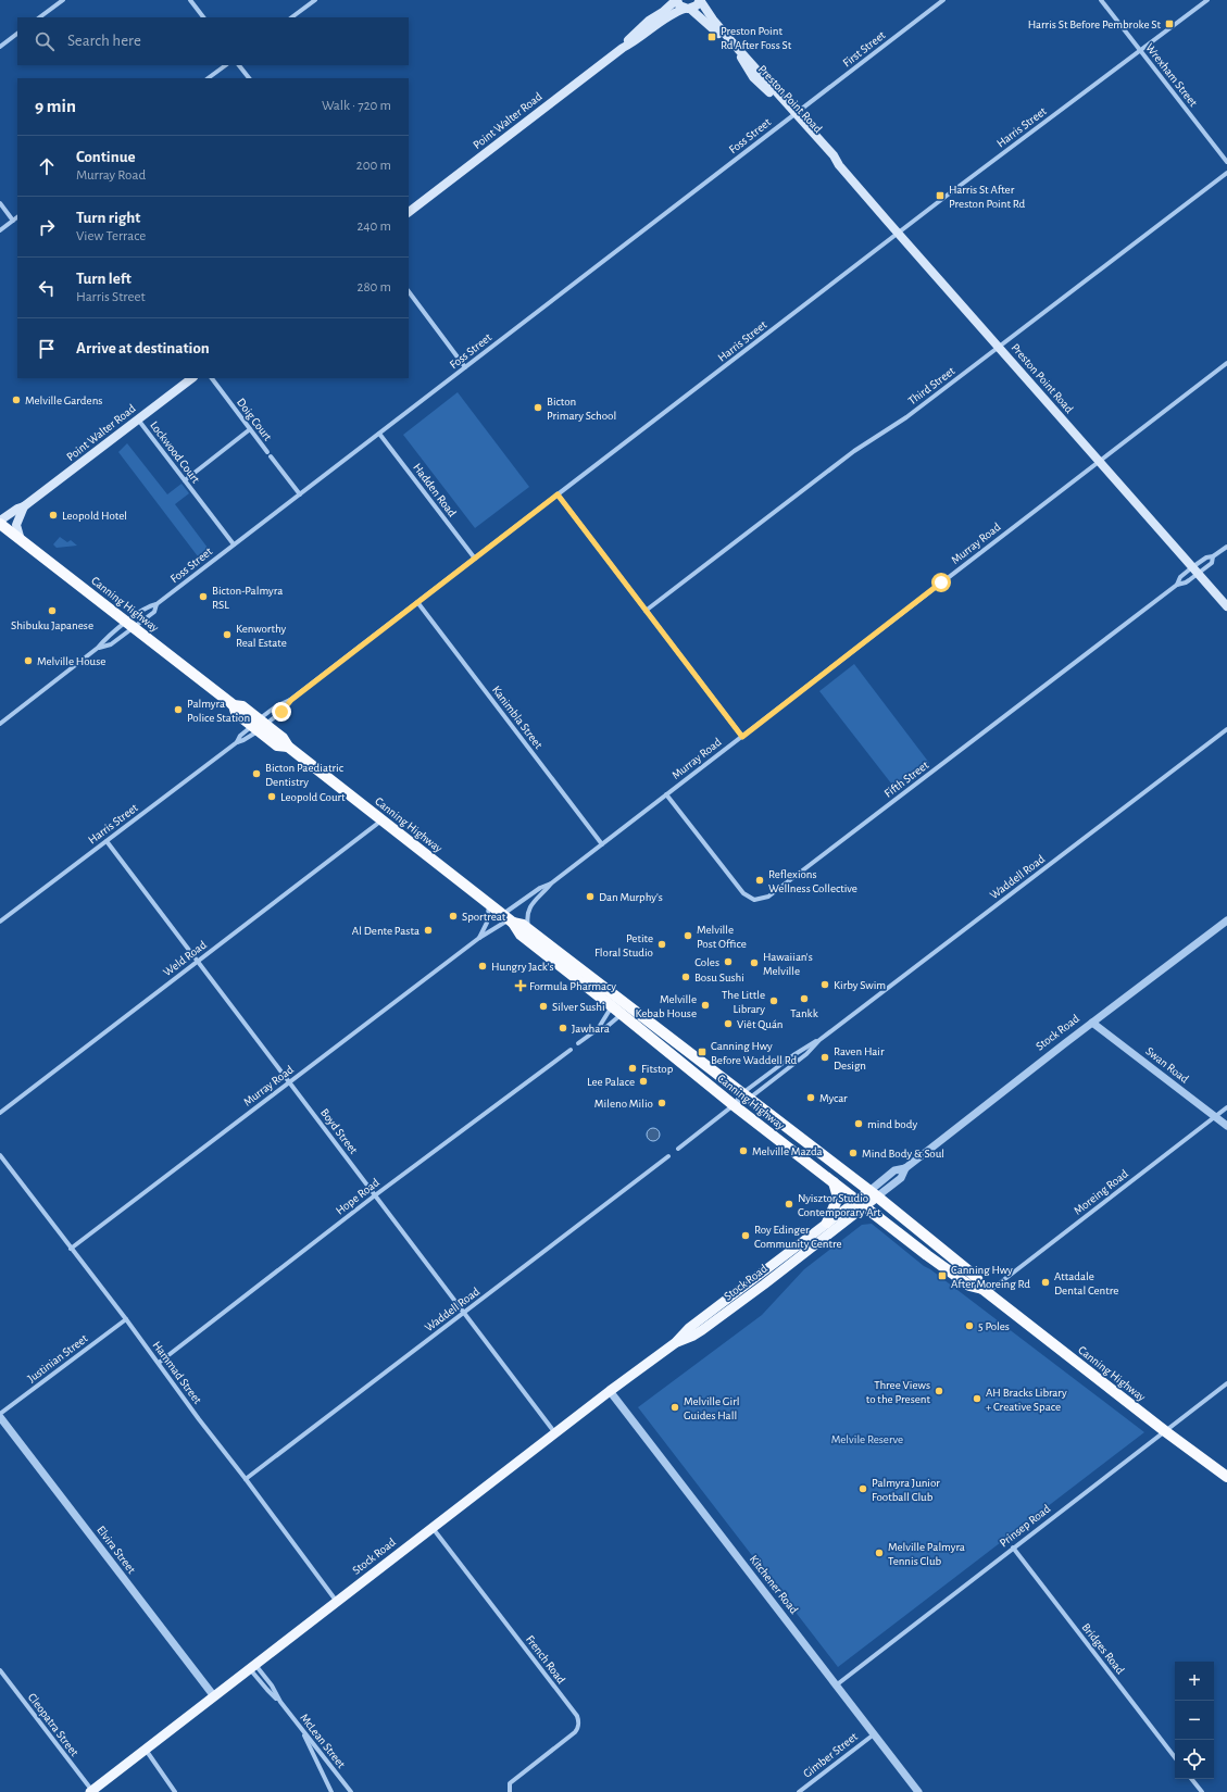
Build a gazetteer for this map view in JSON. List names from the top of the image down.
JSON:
{
  "streets": {
    "highway": ["Canning Highway"],
    "main road": ["Preston Point Road", "Point Walter Road", "Stock Road"],
    "street": [
      "First Street",
      "Wrexham Street",
      "Harris Street",
      "Foss Street",
      "Third Street",
      "Doig Court",
      "Lockwood Court",
      "Hadden Road",
      "Murray Road",
      "Kanimbla Street",
      "Fifth Street",
      "Waddell Road",
      "Weld Road",
      "Swan Road",
      "Boyd Street",
      "Moreing Road",
      "Hope Road",
      "Justinian Street",
      "Hammad Street",
      "Prinsep Road",
      "Elvira Street",
      "Kitchener Road",
      "Bridges Road",
      "French Road",
      "Cleopatra Street",
      "McLean Street",
      "Gimber Street"
    ]
  },
  "crossings": [
    ["First Street", "Preston Point Road"],
    ["First Street", "Foss Street"],
    ["Wrexham Street", "Harris Street"],
    ["Preston Point Road", "Point Walter Road"],
    ["Preston Point Road", "Harris Street"],
    ["Preston Point Road", "Foss Street"],
    ["Preston Point Road", "Third Street"],
    ["Preston Point Road", "Murray Road"],
    ["Preston Point Road", "Fifth Street"],
    ["Point Walter Road", "Lockwood Court"],
    ["Point Walter Road", "Canning Highway"],
    ["Harris Street", "Hadden Road"],
    ["Harris Street", "Canning Highway"],
    ["Harris Street", "Kanimbla Street"],
    ["Harris Street", "Boyd Street"],
    ["Foss Street", "Doig Court"],
    ["Foss Street", "Lockwood Court"],
    ["Foss Street", "Hadden Road"],
    ["Foss Street", "Canning Highway"],
    ["Murray Road", "Canning Highway"],
    ["Murray Road", "Kanimbla Street"],
    ["Murray Road", "Fifth Street"],
    ["Murray Road", "Boyd Street"],
    ["Murray Road", "Hammad Street"],
    ["Canning Highway", "Waddell Road"],
    ["Canning Highway", "Weld Road"],
    ["Canning Highway", "Stock Road"],
    ["Canning Highway", "Moreing Road"],
    ["Canning Highway", "Prinsep Road"],
    ["Waddell Road", "Boyd Street"],
    ["Waddell Road", "Hammad Street"],
    ["Weld Road", "Boyd Street"],
    ["Stock Road", "Swan Road"],
    ["Stock Road", "Boyd Street"],
    ["Stock Road", "Hammad Street"],
    ["Stock Road", "Elvira Street"],
    ["Stock Road", "Kitchener Road"],
    ["Stock Road", "French Road"],
    ["Stock Road", "Cleopatra Street"],
    ["Stock Road", "McLean Street"],
    ["Swan Road", "Moreing Road"],
    ["Boyd Street", "Hope Road"],
    ["Hope Road", "Hammad Street"],
    ["Justinian Street", "Hammad Street"],
    ["Prinsep Road", "Kitchener Road"],
    ["Prinsep Road", "Bridges Road"],
    ["Kitchener Road", "Gimber Street"]
  ],
  "parks": ["Melvile Reserve"],
  "places": {
    "transit": [
      "Harris St Before Pembroke St",
      "Preston Point Rd After Foss St",
      "Harris St After Preston Point Rd",
      "Canning Hwy Before Waddell Rd",
      "Canning Hwy After Moreing Rd"
    ],
    "other": [
      "Melville Gardens",
      "Bicton Primary School",
      "Leopold Hotel",
      "Bicton-Palmyra RSL",
      "Shibuku Japanese",
      "Kenworthy Real Estate",
      "Melville House",
      "Palmyra Police Station",
      "Bicton Paediatric Dentistry",
      "Leopold Court",
      "Reflexions Wellness Collective",
      "Dan Murphy's",
      "Sportreat",
      "Al Dente Pasta",
      "Melville Post Office",
      "Petite Floral Studio",
      "Coles",
      "Hawaiian's Melville",
      "Hungry Jack's",
      "Bosu Sushi",
      "Kirby Swim",
      "Tankk",
      "The Little Library",
      "Melville Kebab House",
      "Silver Sushi",
      "Viêt Quán",
      "Jawhara",
      "Raven Hair Design",
      "Fitstop",
      "Lee Palace",
      "Mycar",
      "Mileno Milio",
      "mind body",
      "Melville Mazda",
      "Mind Body & Soul",
      "Nyisztor Studio Contemporary Art",
      "Roy Edinger Community Centre",
      "Attadale Dental Centre",
      "5 Poles",
      "Three Views to the Present",
      "AH Bracks Library + Creative Space",
      "Melville Girl Guides Hall",
      "Palmyra Junior Football Club",
      "Melville Palmyra Tennis Club"
    ],
    "health": ["Formula Pharmacy"]
  },
  "page": {
    "search": "Search here",
    "heading": ["9 min", "Walk · 720 m"],
    "list": [
      ["Continue", "Murray Road", "200 m"],
      ["Turn right", "View Terrace", "240 m"],
      ["Turn left", "Harris Street", "280 m"],
      "Arrive at destination"
    ],
    "map_buttons": ["+", "−"]
  }
}
